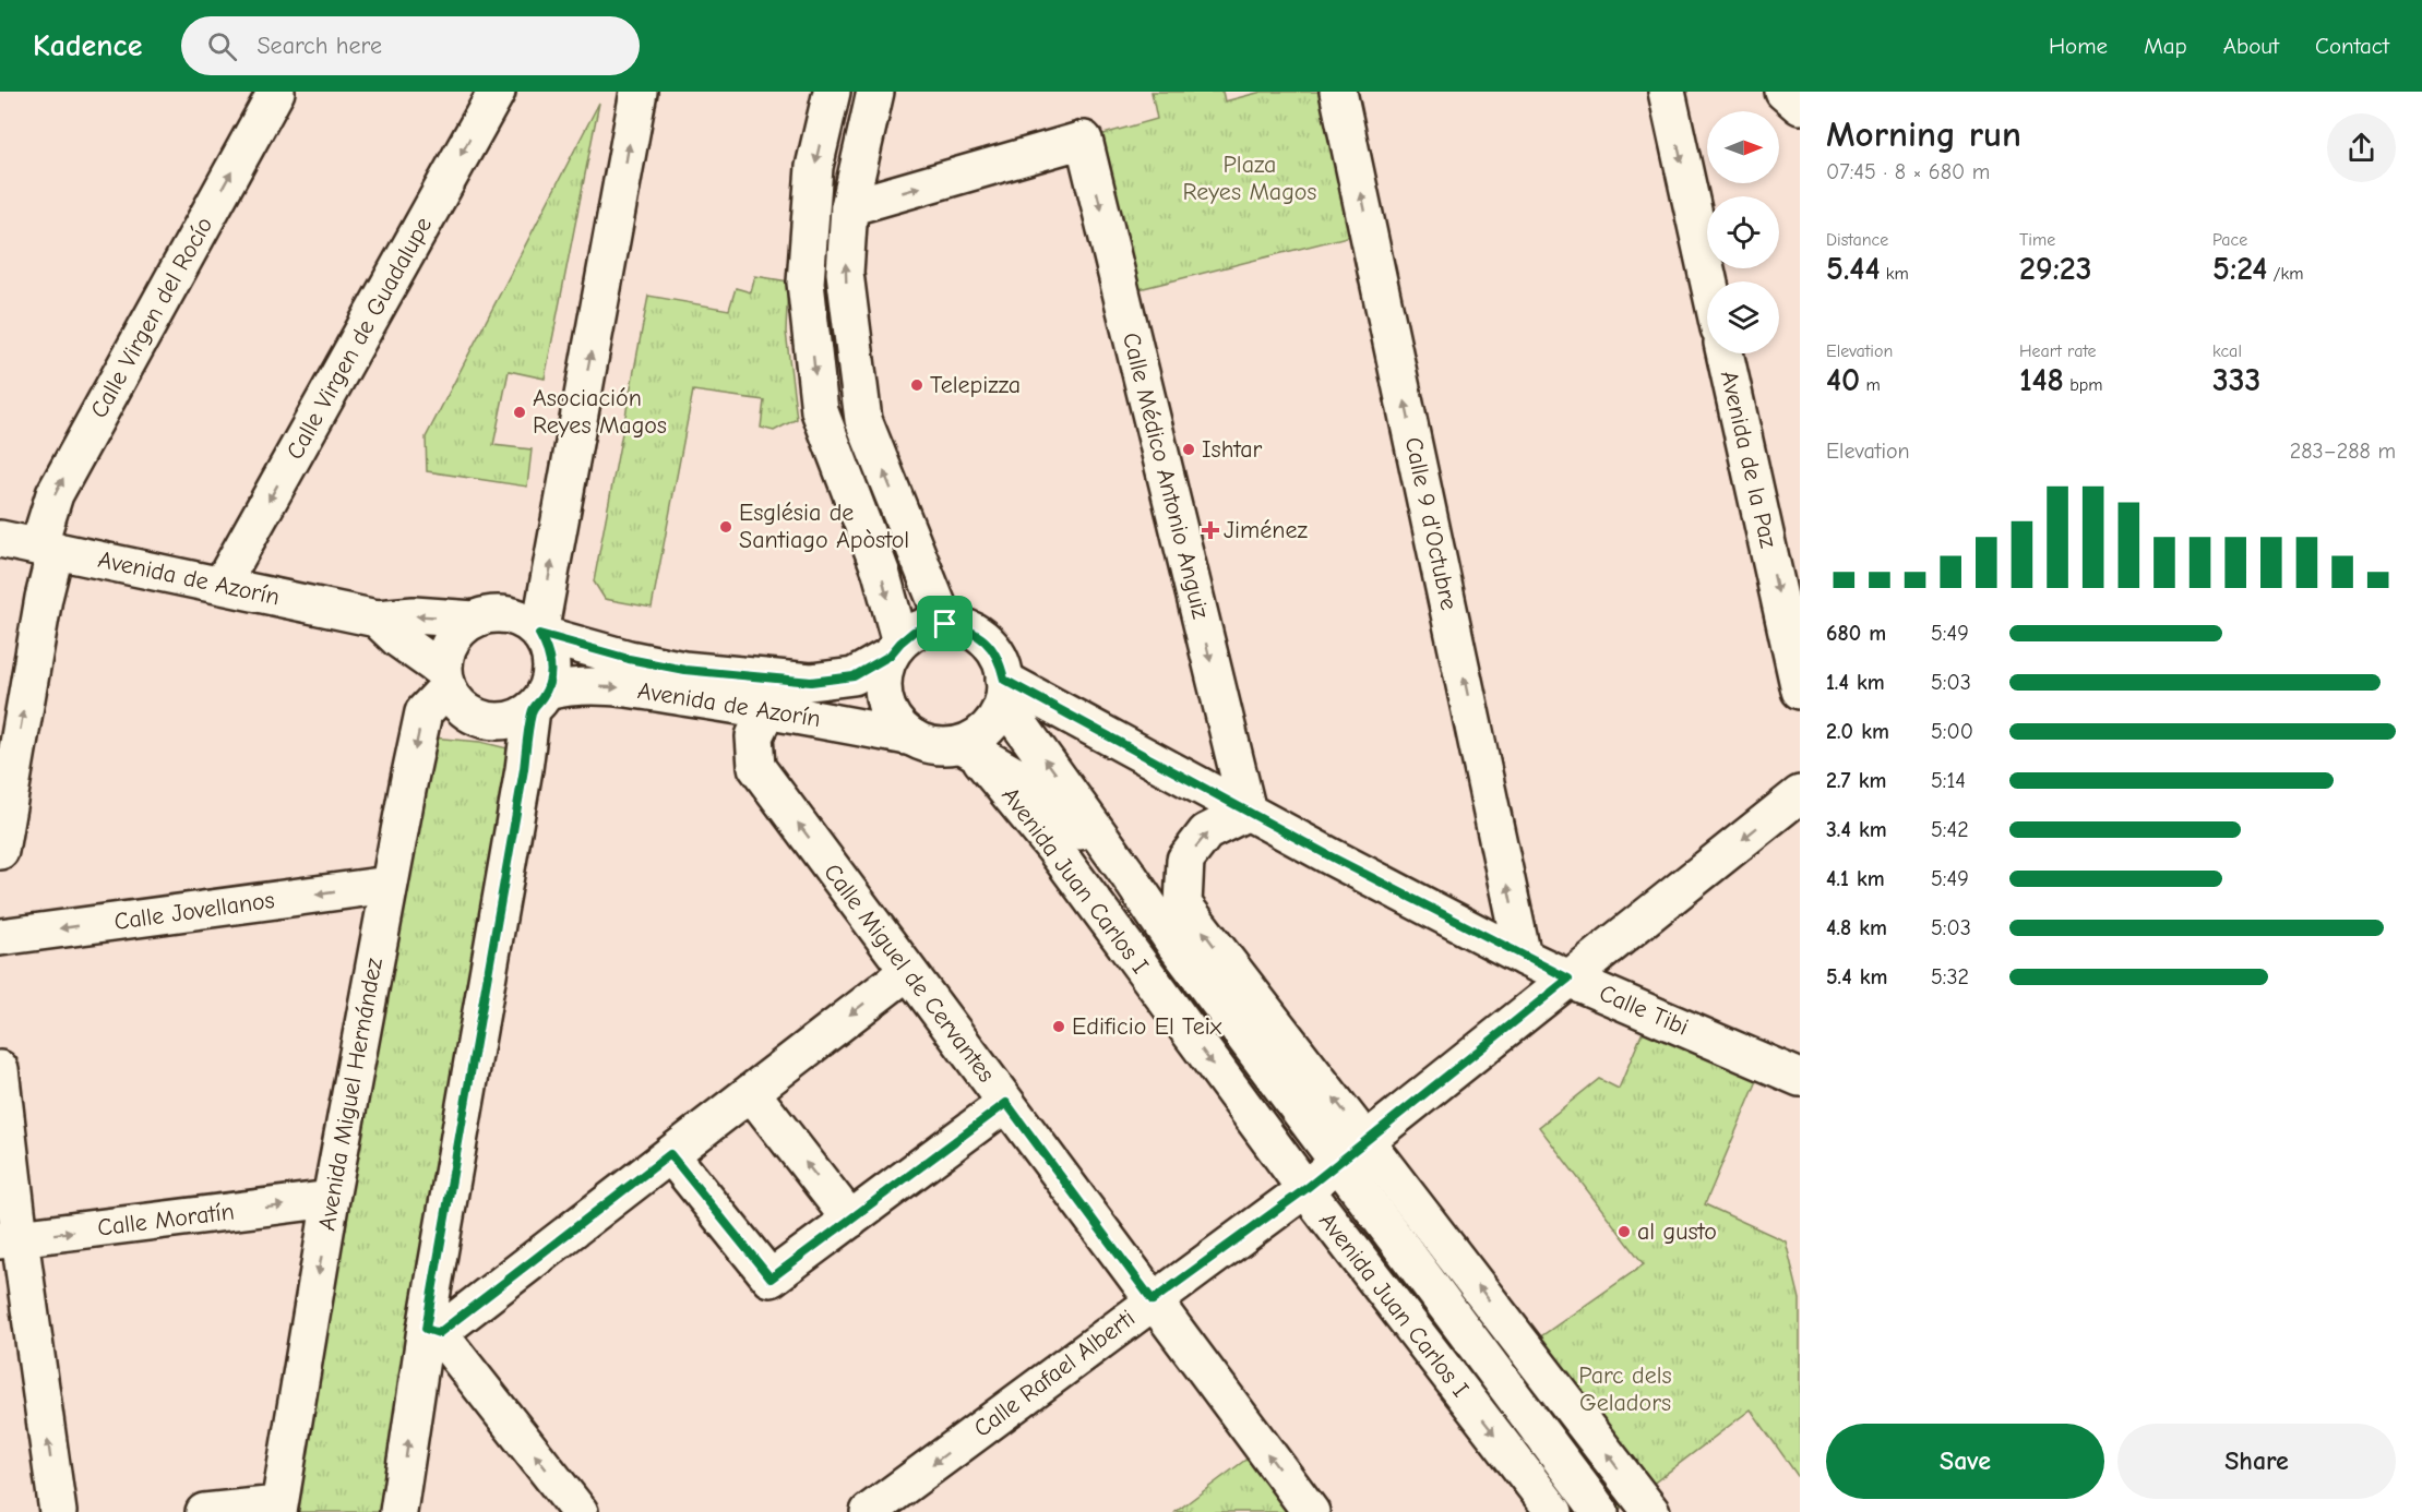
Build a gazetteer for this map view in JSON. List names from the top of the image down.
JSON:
{
  "streets": {
    "street": [
      "Calle Virgen del Rocío",
      "Calle Virgen de Guadalupe",
      "Avenida de la Paz",
      "Calle Médico Antonio Anguiz",
      "Calle 9 d'Octubre",
      "Avenida de Azorín",
      "Avenida Juan Carlos I",
      "Calle Jovellanos",
      "Calle Miguel de Cervantes",
      "Calle Tibi",
      "Avenida Miguel Hernández",
      "Calle Moratín",
      "Calle Rafael Alberti"
    ]
  },
  "crossings": [
    ["Calle Virgen del Rocío", "Avenida de Azorín"],
    ["Calle Virgen de Guadalupe", "Avenida de Azorín"],
    ["Calle Médico Antonio Anguiz", "Calle Tibi"],
    ["Calle 9 d'Octubre", "Calle Tibi"],
    ["Avenida de Azorín", "Avenida Juan Carlos I"],
    ["Avenida de Azorín", "Calle Miguel de Cervantes"],
    ["Avenida de Azorín", "Calle Tibi"],
    ["Avenida de Azorín", "Avenida Miguel Hernández"],
    ["Avenida Juan Carlos I", "Calle Tibi"],
    ["Avenida Juan Carlos I", "Calle Rafael Alberti"],
    ["Calle Jovellanos", "Avenida Miguel Hernández"],
    ["Calle Miguel de Cervantes", "Calle Rafael Alberti"],
    ["Calle Tibi", "Calle Rafael Alberti"],
    ["Avenida Miguel Hernández", "Calle Moratín"]
  ],
  "one_way": [
    "Calle Virgen del Rocío",
    "Avenida de la Paz",
    "Calle Jovellanos",
    "Calle Moratín",
    "Calle Rafael Alberti"
  ],
  "parks": ["Plaza Reyes Magos", "Parc dels Geladors"],
  "places": {
    "other": [
      "Telepizza",
      "Asociación Reyes Magos",
      "Ishtar",
      "Església de Santiago Apòstol",
      "Edificio El Teix",
      "al gusto"
    ],
    "health": ["Jiménez"]
  },
  "north": "right",
  "page": {
    "header": "Kadence",
    "search": "Search here",
    "nav": [
      "Home",
      "Map",
      "About",
      "Contact"
    ],
    "heading": ["Morning run", "07:45 · 8 × 680 m"],
    "stats": [
      ["Distance", "5.44 km"],
      ["Time", "29:23"],
      ["Pace", "5:24 /km"],
      ["Elevation", "40 m"],
      ["Heart rate", "148 bpm"],
      ["kcal", "333"]
    ],
    "chart": ["Elevation", "283–288 m"],
    "list": [
      {
        "name": "680 m",
        "note": "5:49"
      },
      {
        "name": "1.4 km",
        "note": "5:03"
      },
      {
        "name": "2.0 km",
        "note": "5:00"
      },
      {
        "name": "2.7 km",
        "note": "5:14"
      },
      {
        "name": "3.4 km",
        "note": "5:42"
      },
      {
        "name": "4.1 km",
        "note": "5:49"
      },
      {
        "name": "4.8 km",
        "note": "5:03"
      },
      {
        "name": "5.4 km",
        "note": "5:32"
      }
    ],
    "buttons": ["Save", "Share"]
  }
}
